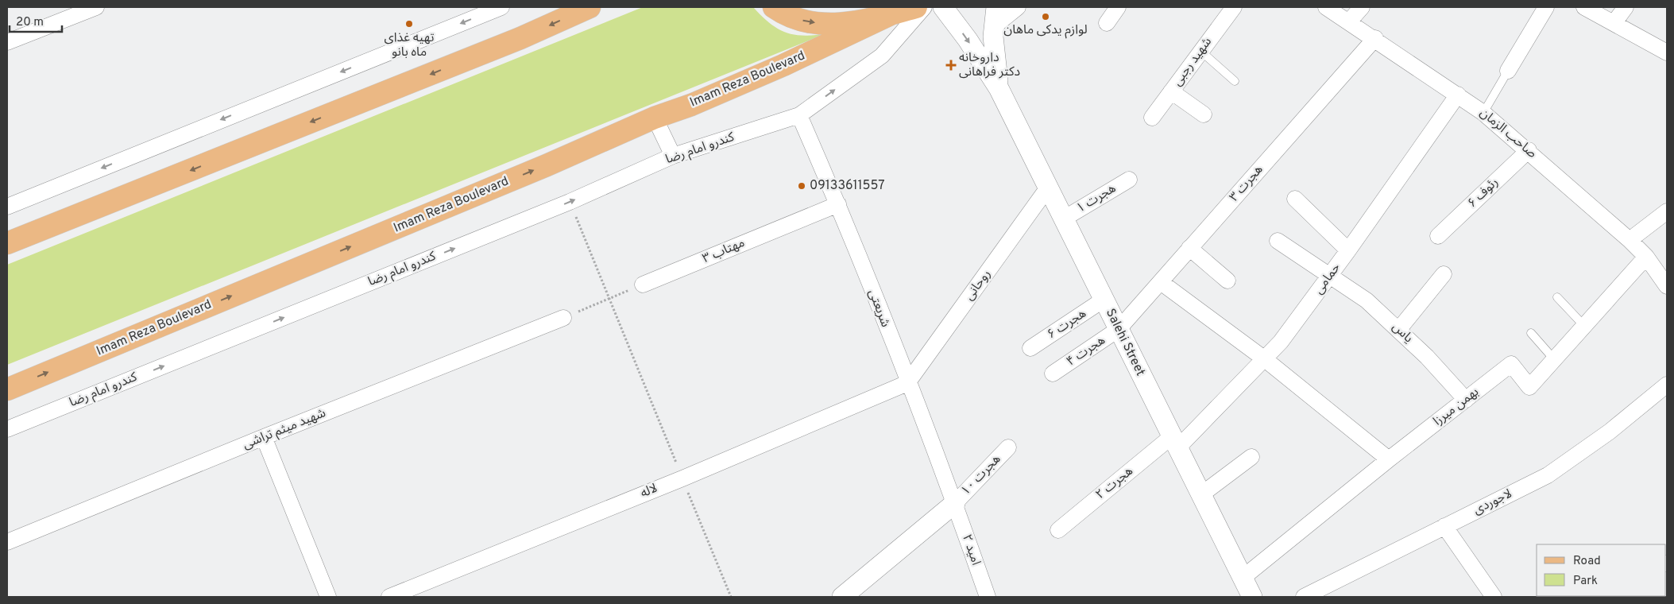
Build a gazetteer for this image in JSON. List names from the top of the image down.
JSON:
{
  "streets": {
    "main road": ["Imam Reza Boulevard"],
    "street": [
      "شهید رجبی",
      "صاحب الزمان",
      "کندرو امام رضا",
      "هجرت ۳",
      "رئوف ۶",
      "هجرت ۱",
      "مهتاب ۳",
      "حمامی",
      "روحانی",
      "شریعتی",
      "هجرت ۶",
      "یاس",
      "Salehi Street",
      "هجرت ۴",
      "بهمن میرزا",
      "شهید میثم تراشی",
      "هجرت ۱۰",
      "هجرت ۲",
      "لاله",
      "لاجوردی",
      "امید ۲"
    ]
  },
  "crossings": [
    ["صاحب الزمان", "هجرت ۳"],
    ["صاحب الزمان", "رئوف ۶"],
    ["صاحب الزمان", "حمامی"],
    ["صاحب الزمان", "بهمن میرزا"],
    ["کندرو امام رضا", "شریعتی"],
    ["هجرت ۳", "Salehi Street"],
    ["هجرت ۳", "هجرت ۴"],
    ["هجرت ۱", "Salehi Street"],
    ["مهتاب ۳", "شریعتی"],
    ["حمامی", "یاس"],
    ["حمامی", "Salehi Street"],
    ["حمامی", "هجرت ۲"],
    ["روحانی", "شریعتی"],
    ["روحانی", "Salehi Street"],
    ["روحانی", "لاله"],
    ["شریعتی", "هجرت ۱۰"],
    ["شریعتی", "لاله"],
    ["شریعتی", "امید ۲"],
    ["هجرت ۶", "Salehi Street"],
    ["یاس", "بهمن میرزا"],
    ["Salehi Street", "هجرت ۴"],
    ["Salehi Street", "بهمن میرزا"],
    ["Salehi Street", "هجرت ۲"],
    ["هجرت ۱۰", "امید ۲"]
  ],
  "one_way": ["کندرو امام رضا"],
  "places": {
    "other": ["لوازم یدکی ماهان", "تهیه غذای ماه بانو", "09133611557"],
    "health": ["داروخانه دکتر فراهانی"]
  },
  "legend": ["Road", "Park"],
  "scale_bar": "20 m"
}
